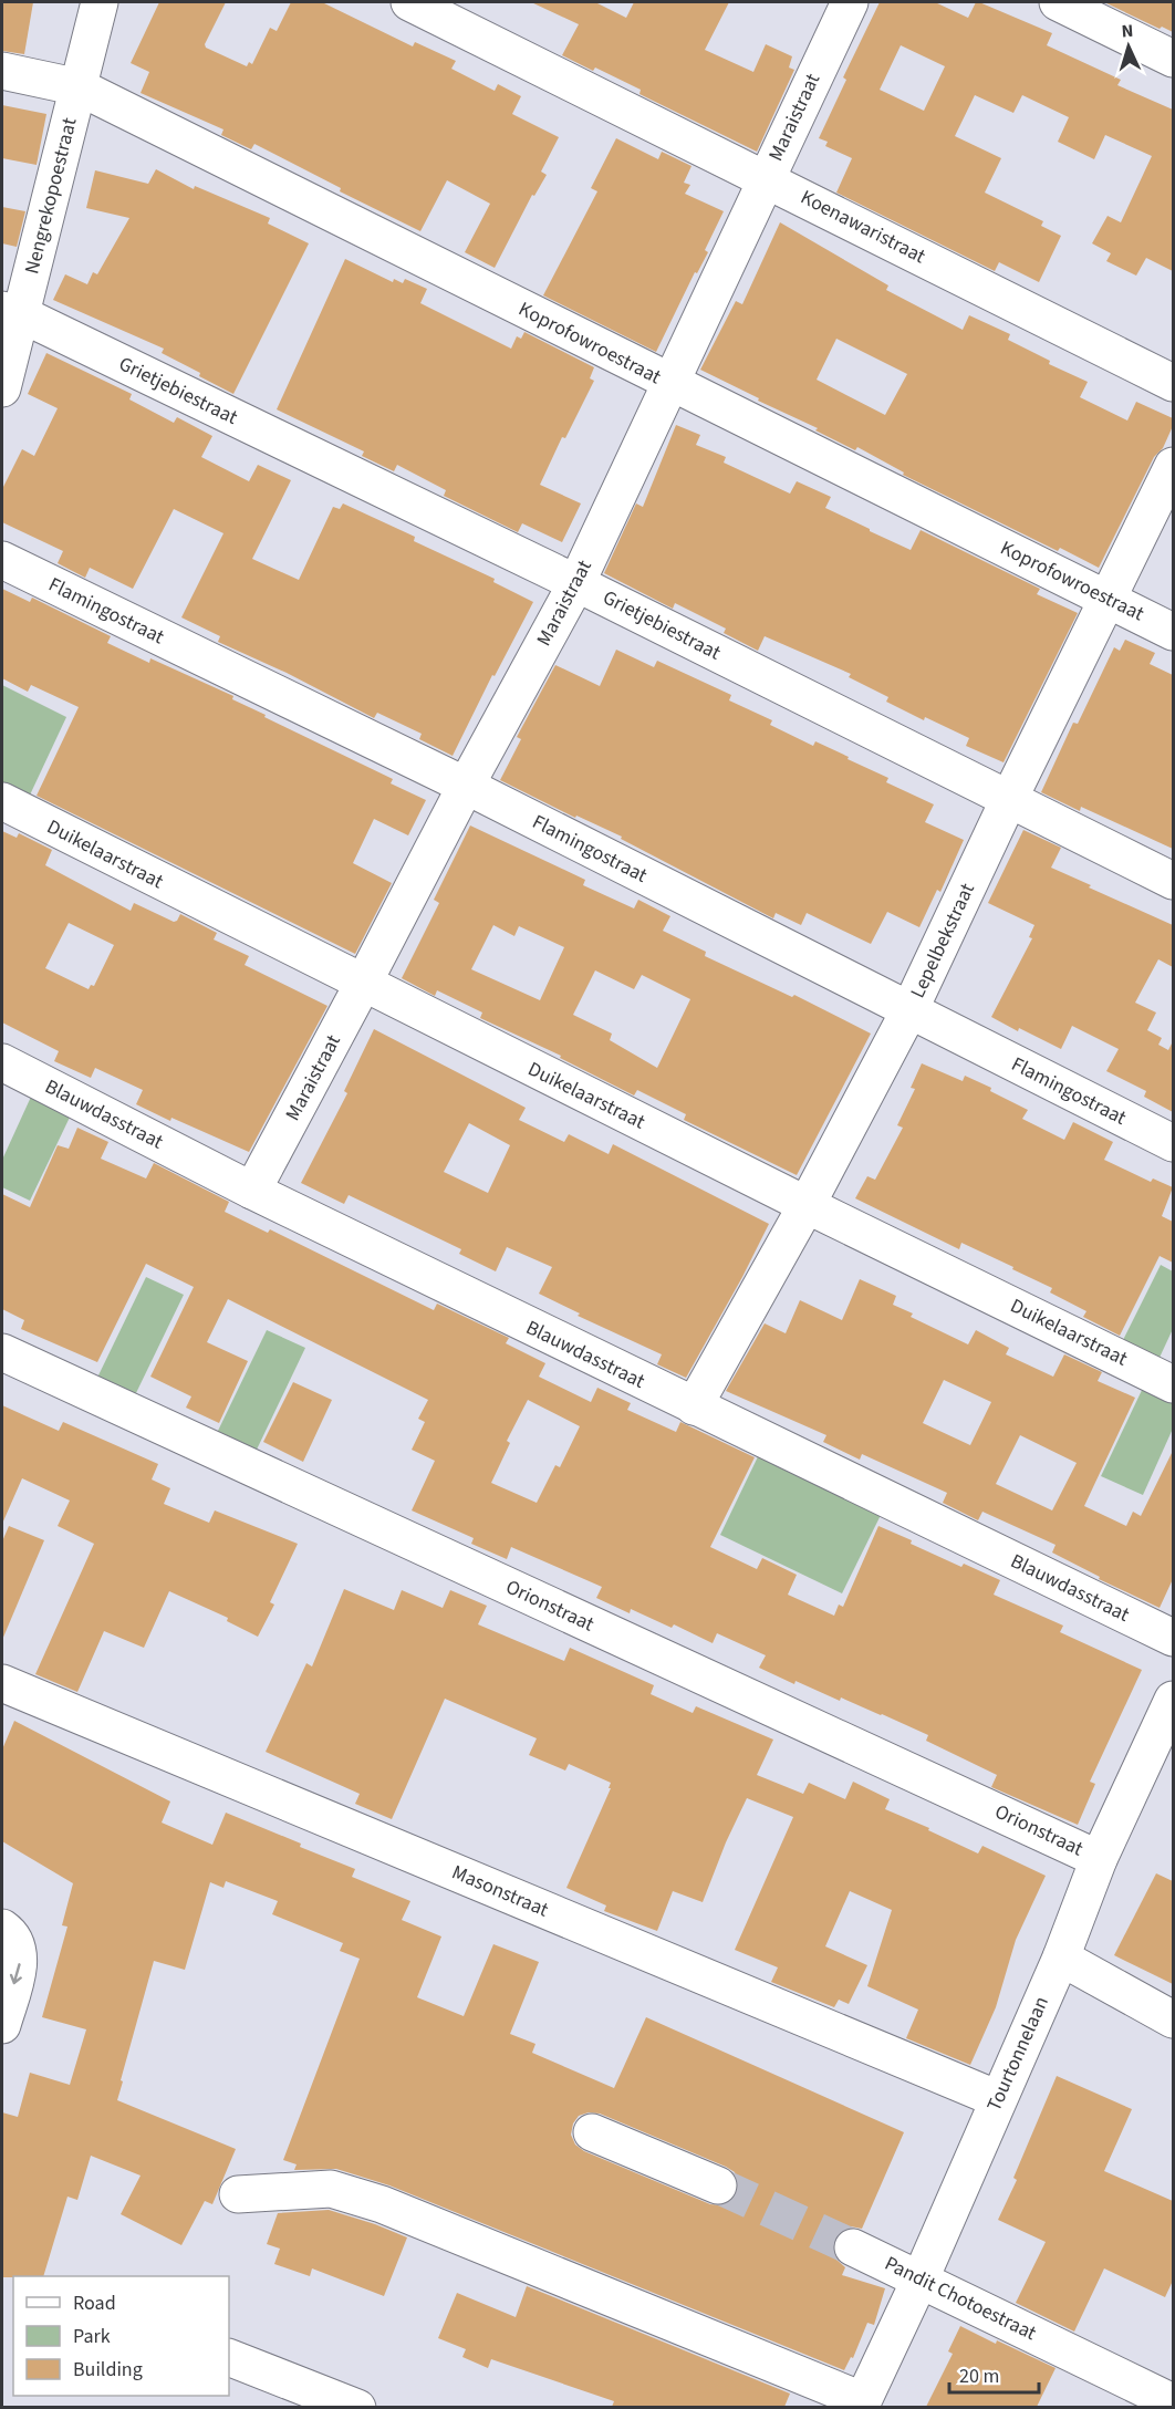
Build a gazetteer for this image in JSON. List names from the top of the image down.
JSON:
{
  "streets": {
    "street": [
      "Maraistraat",
      "Nengrekopoestraat",
      "Koenawaristraat",
      "Koprofowroestraat",
      "Grietjebiestraat",
      "Flamingostraat",
      "Duikelaarstraat",
      "Lepelbekstraat",
      "Blauwdasstraat",
      "Orionstraat",
      "Masonstraat",
      "Tourtonnelaan",
      "Pandit Chotoestraat"
    ]
  },
  "crossings": [
    ["Maraistraat", "Koenawaristraat"],
    ["Maraistraat", "Koprofowroestraat"],
    ["Maraistraat", "Grietjebiestraat"],
    ["Maraistraat", "Flamingostraat"],
    ["Maraistraat", "Duikelaarstraat"],
    ["Maraistraat", "Blauwdasstraat"],
    ["Nengrekopoestraat", "Koprofowroestraat"],
    ["Nengrekopoestraat", "Grietjebiestraat"],
    ["Koprofowroestraat", "Lepelbekstraat"],
    ["Grietjebiestraat", "Lepelbekstraat"],
    ["Flamingostraat", "Lepelbekstraat"],
    ["Duikelaarstraat", "Lepelbekstraat"],
    ["Lepelbekstraat", "Blauwdasstraat"],
    ["Orionstraat", "Tourtonnelaan"],
    ["Masonstraat", "Tourtonnelaan"],
    ["Tourtonnelaan", "Pandit Chotoestraat"]
  ],
  "legend": ["Road", "Park", "Building"],
  "scale_bar": "20 m",
  "north": "top"
}
